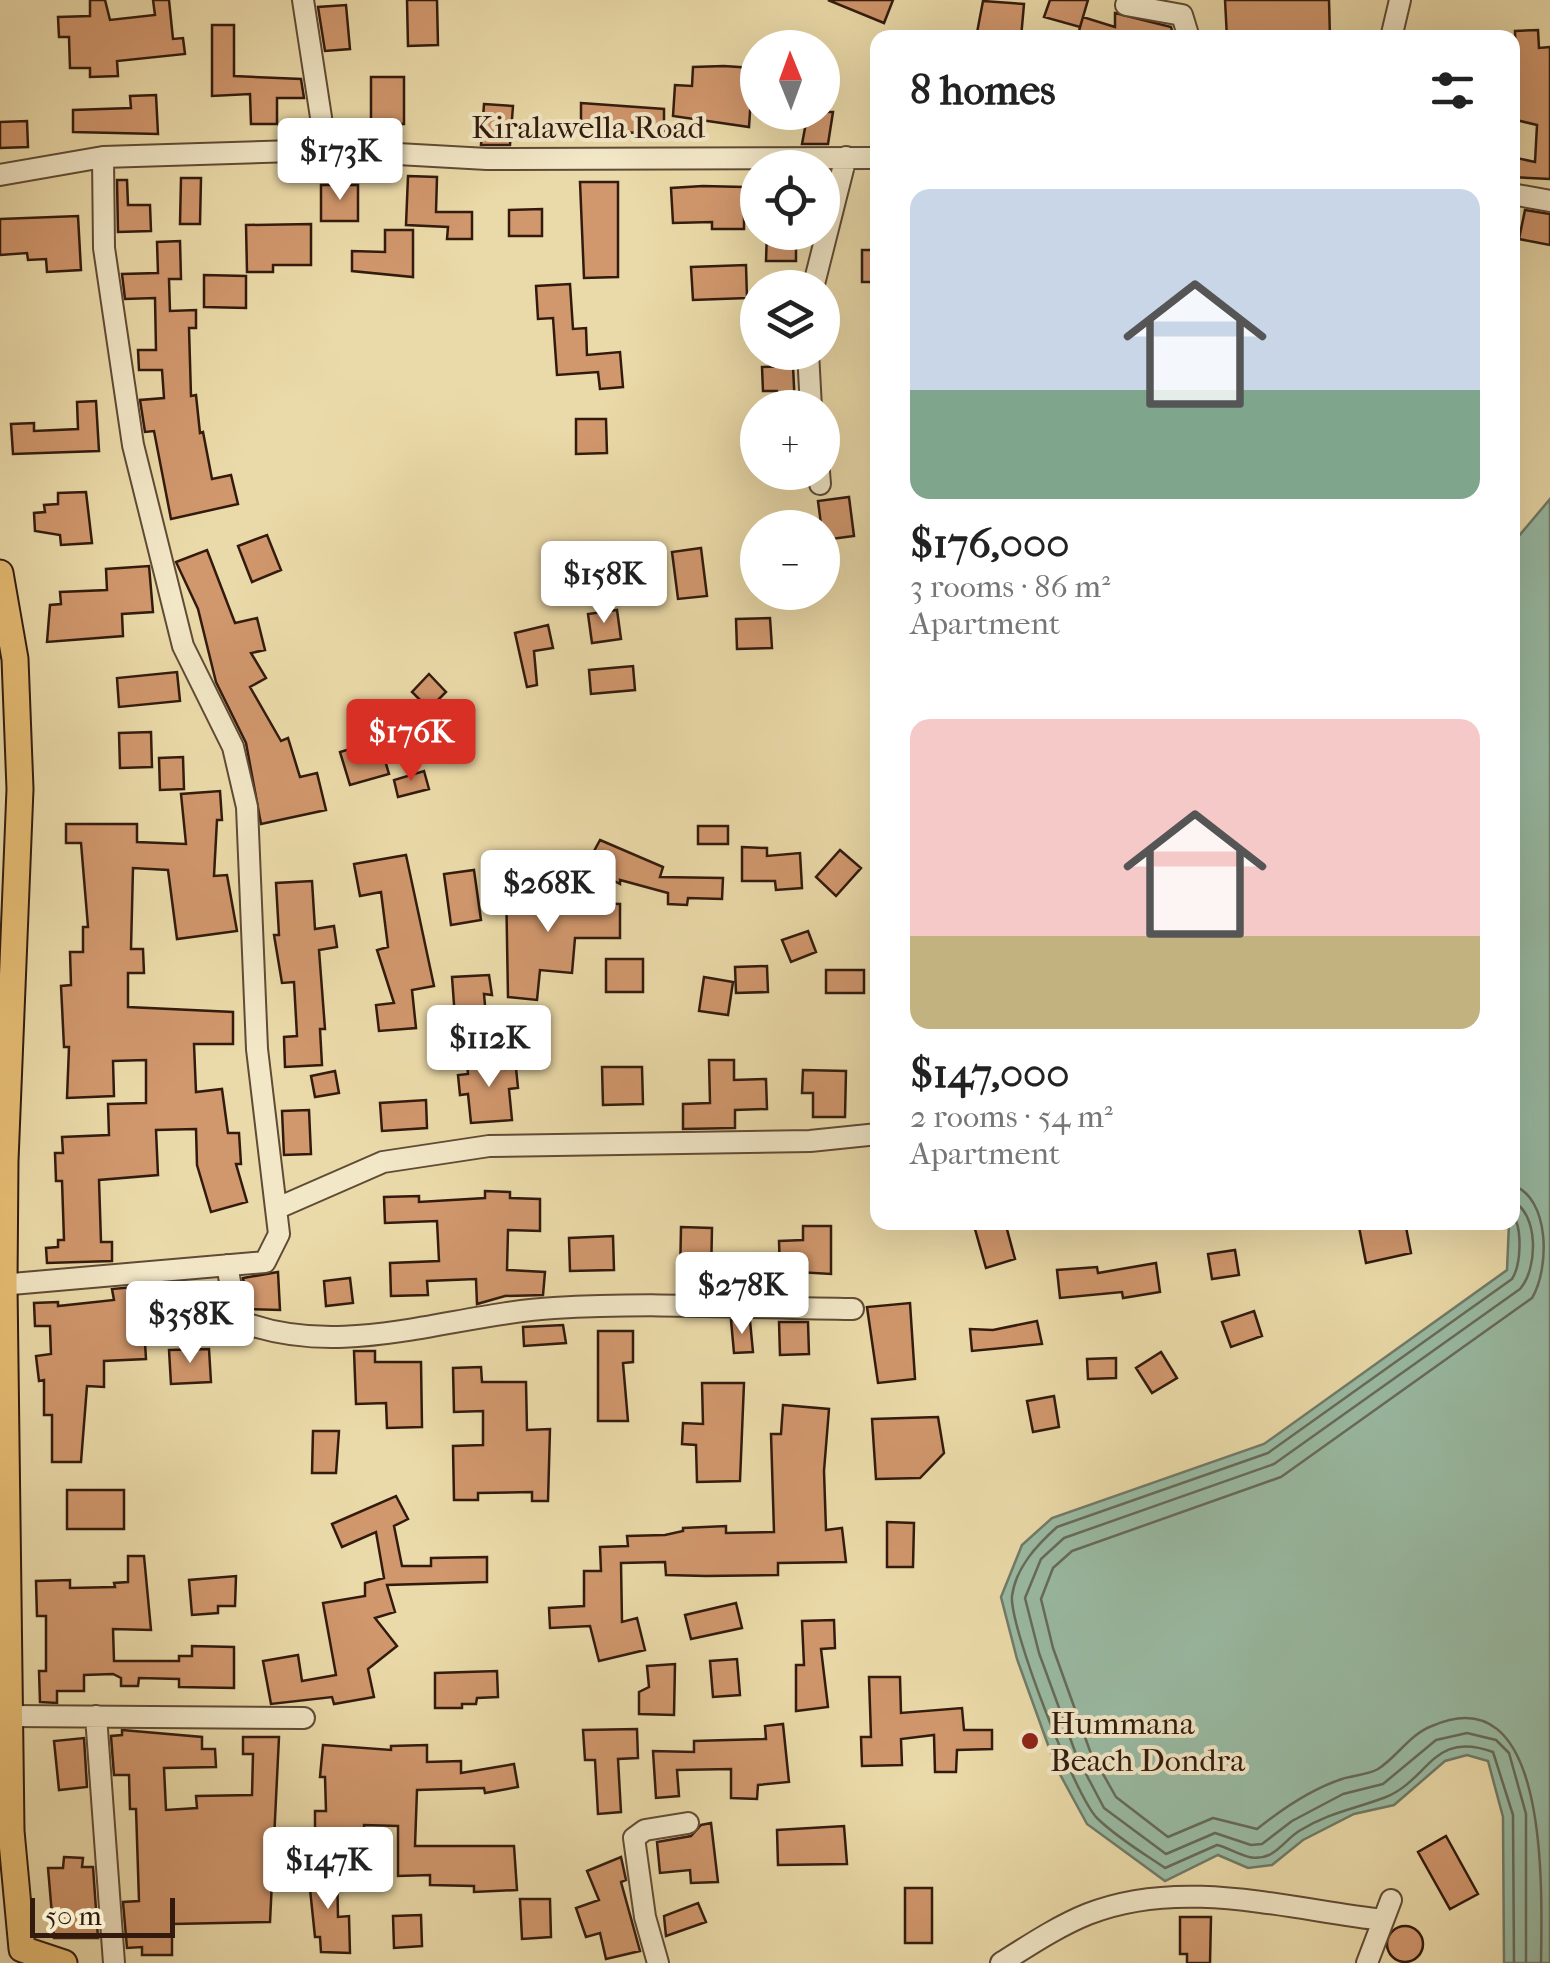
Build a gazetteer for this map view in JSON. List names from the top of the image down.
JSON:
{
  "streets": {
    "street": ["Kiralawella Road"]
  },
  "places": ["Hummana Beach Dondra"],
  "scale_bar": "50 m",
  "north": "top",
  "page": {
    "map_buttons": ["+", "−"],
    "heading": "8 homes",
    "price": [
      "$173K",
      "$158K",
      "$176K",
      "$268K",
      "$112K",
      "$278K",
      "$358K",
      "$147K"
    ],
    "list": [
      {
        "name": "$176,000",
        "note": "3 rooms · 86 m² · Apartment"
      },
      {
        "name": "$147,000",
        "note": "2 rooms · 54 m² · Apartment"
      }
    ],
    "scale": "50 m"
  }
}
